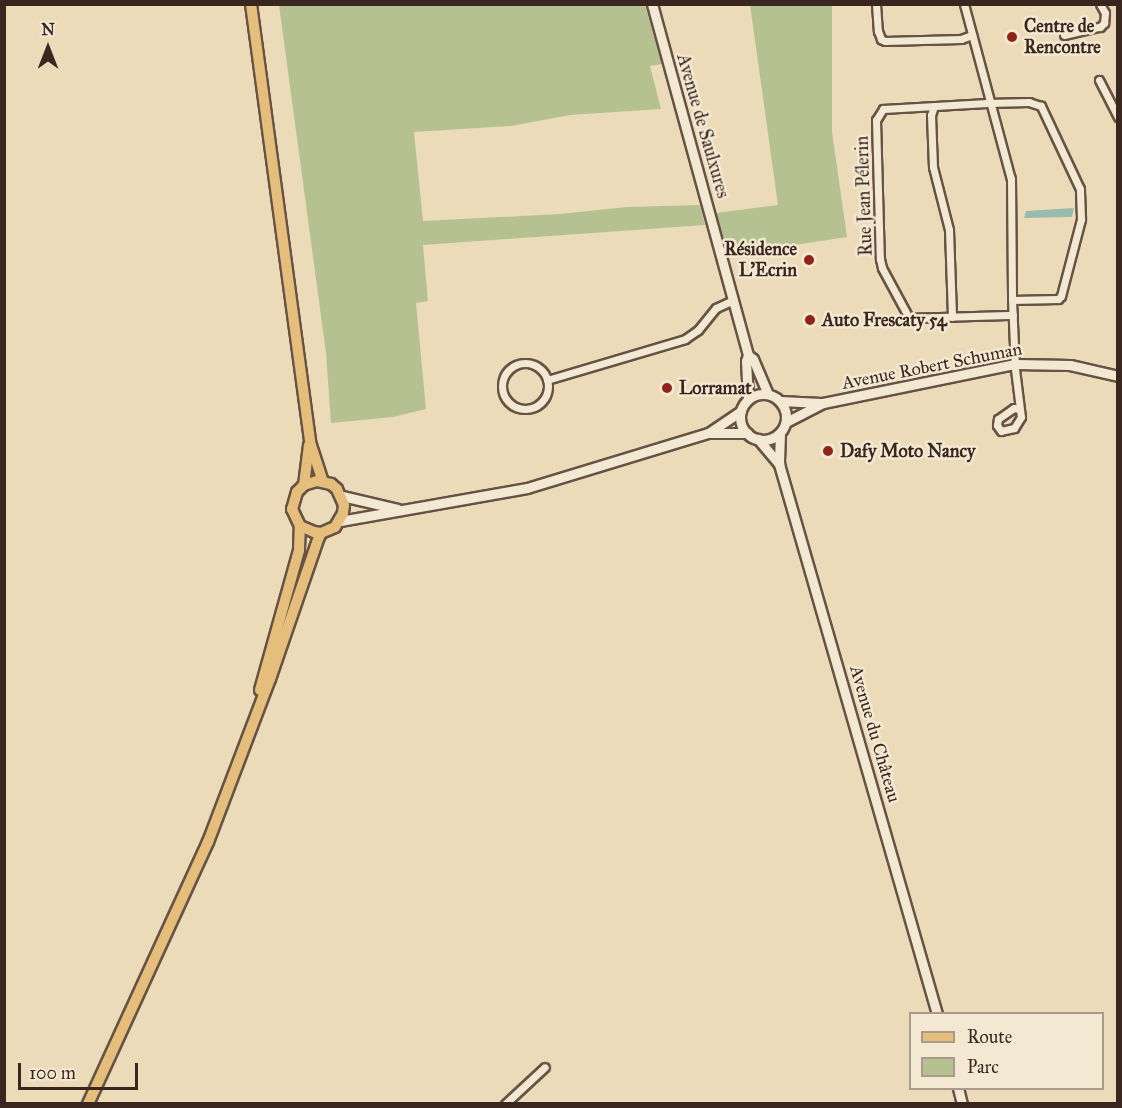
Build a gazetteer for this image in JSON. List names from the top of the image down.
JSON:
{
  "streets": {
    "main road": ["Avenue de Saulxures", "Avenue Robert Schuman", "Avenue du Château"],
    "street": ["Rue Jean Pélerin"]
  },
  "crossings": [
    ["Avenue Robert Schuman", "Avenue du Château"]
  ],
  "places": [
    "Centre de Rencontre",
    "Résidence L'Ecrin",
    "Auto Frescaty 54",
    "Lorramat",
    "Dafy Moto Nancy"
  ],
  "legend": ["Route", "Parc"],
  "scale_bar": "100 m",
  "north": "top"
}
